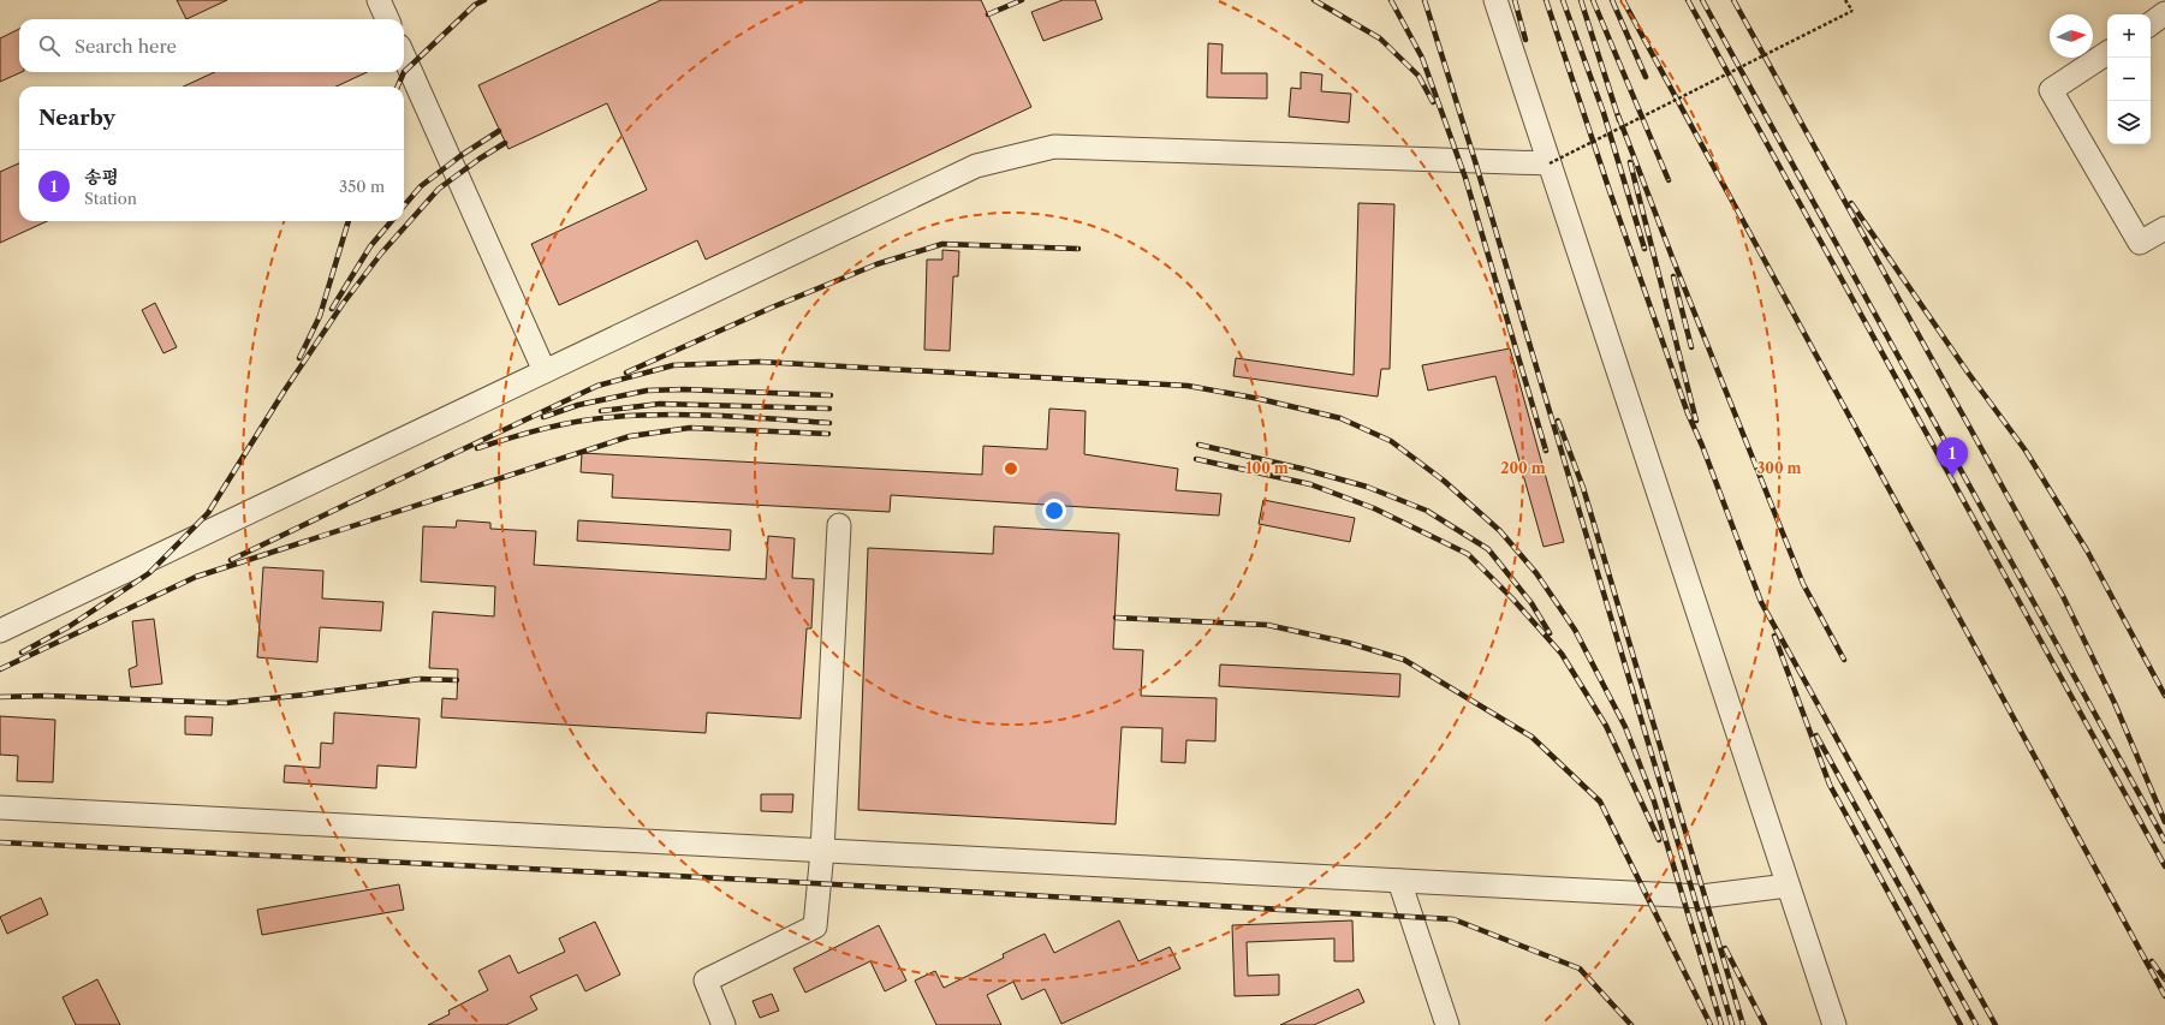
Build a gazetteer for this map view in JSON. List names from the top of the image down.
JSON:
{
  "north": "right",
  "page": {
    "map_buttons": ["+", "−"],
    "search": "Search here",
    "heading": "Nearby",
    "list": [
      {
        "mark": "1",
        "name": "송평",
        "note": "Station",
        "value": "350 m"
      }
    ],
    "pins": "1"
  },
  "rings": ["100 m", "200 m", "300 m"]
}
